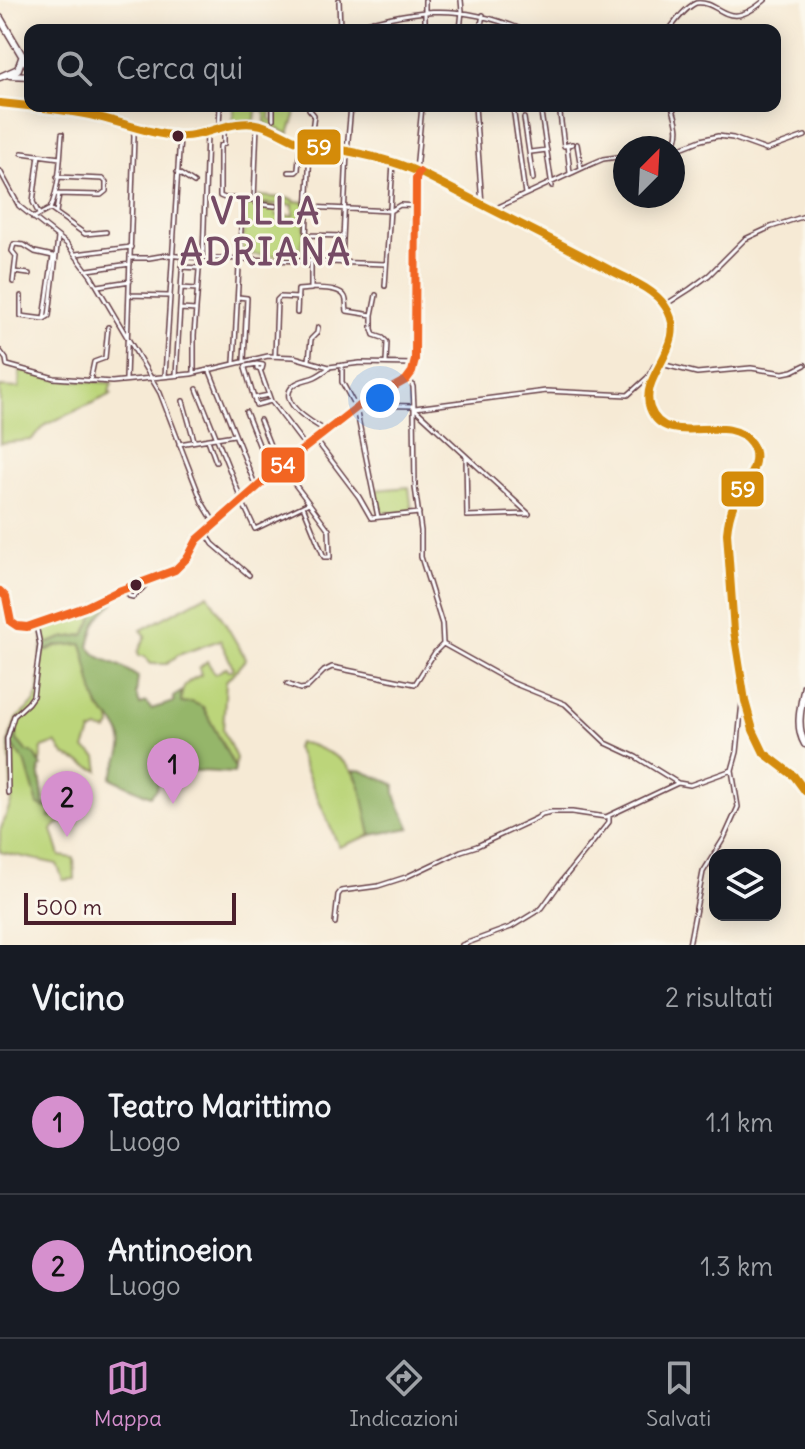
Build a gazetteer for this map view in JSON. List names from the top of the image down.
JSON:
{
  "districts": ["VILLA ADRIANA"],
  "lines": ["transit line 59", "transit line 54"],
  "scale_bar": "500 m",
  "north": "top right",
  "page": {
    "search": "Cerca qui",
    "pins": ["1", "2"],
    "scale": "500 m",
    "heading": ["Vicino", "2 risultati"],
    "list": [
      {
        "mark": "1",
        "name": "Teatro Marittimo",
        "note": "Luogo",
        "value": "1.1 km"
      },
      {
        "mark": "2",
        "name": "Antinoeion",
        "note": "Luogo",
        "value": "1.3 km"
      }
    ],
    "nav": ["Mappa", "Indicazioni", "Salvati"]
  }
}
